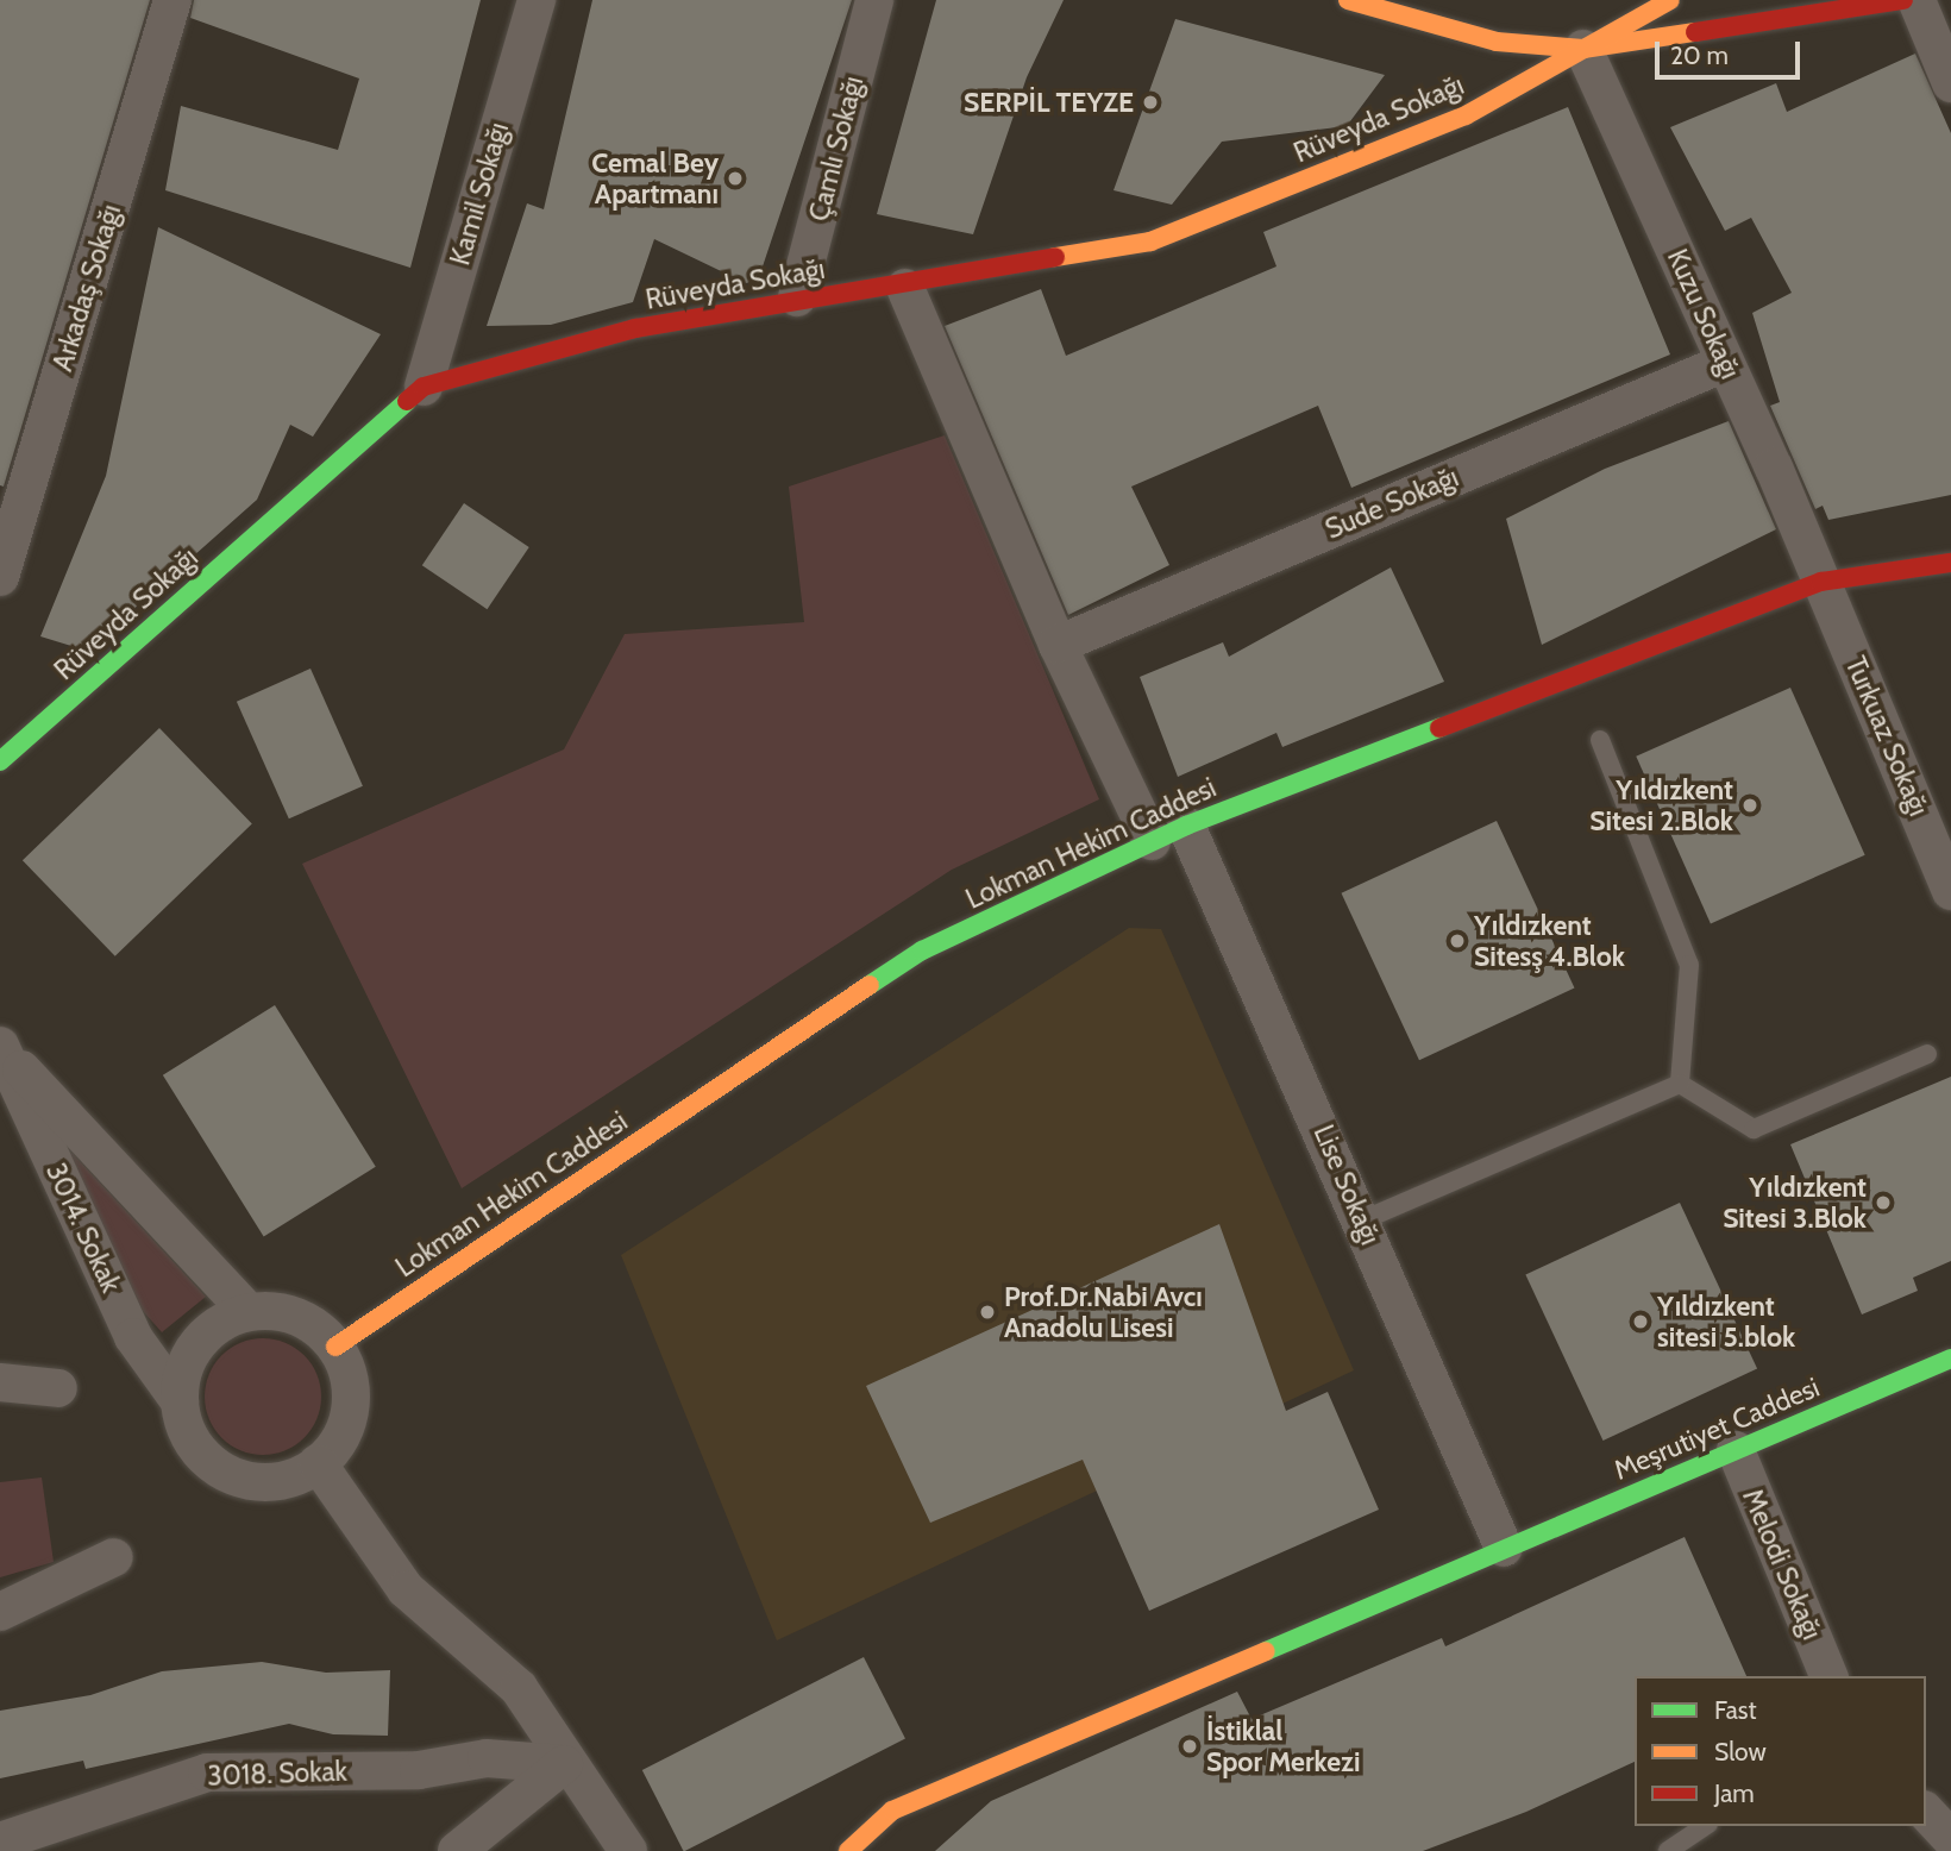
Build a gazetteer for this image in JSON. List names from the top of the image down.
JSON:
{
  "streets": {
    "street": [
      "Rüveyda Sokağı",
      "Çamlı Sokağı",
      "Kamil Sokağı",
      "Arkadaş Sokağı",
      "Kuzu Sokağı",
      "Sude Sokağı",
      "Turkuaz Sokağı",
      "Lokman Hekim Caddesi",
      "Lise Sokağı",
      "3014. Sokak",
      "Meşrutiyet Caddesi",
      "Melodi Sokağı",
      "3018. Sokak"
    ]
  },
  "crossings": [
    ["Rüveyda Sokağı", "Çamlı Sokağı"],
    ["Rüveyda Sokağı", "Kamil Sokağı"],
    ["Rüveyda Sokağı", "Kuzu Sokağı"],
    ["Kuzu Sokağı", "Sude Sokağı"],
    ["Kuzu Sokağı", "Turkuaz Sokağı"],
    ["Kuzu Sokağı", "Lokman Hekim Caddesi"],
    ["Turkuaz Sokağı", "Lokman Hekim Caddesi"],
    ["Lokman Hekim Caddesi", "Lise Sokağı"],
    ["Lokman Hekim Caddesi", "3014. Sokak"],
    ["Lise Sokağı", "Meşrutiyet Caddesi"],
    ["Meşrutiyet Caddesi", "Melodi Sokağı"]
  ],
  "places": [
    "SERPİL TEYZE",
    "Cemal Bey Apartmanı",
    "Yıldızkent Sitesi 2.Blok",
    "Yıldızkent Sitesş 4.Blok",
    "Yıldızkent Sitesi 3.Blok",
    "Prof.Dr.Nabi Avcı Anadolu Lisesi",
    "Yıldızkent sitesi 5.blok",
    "İstiklal Spor Merkezi"
  ],
  "legend": ["Fast", "Slow", "Jam"],
  "scale_bar": "20 m"
}
